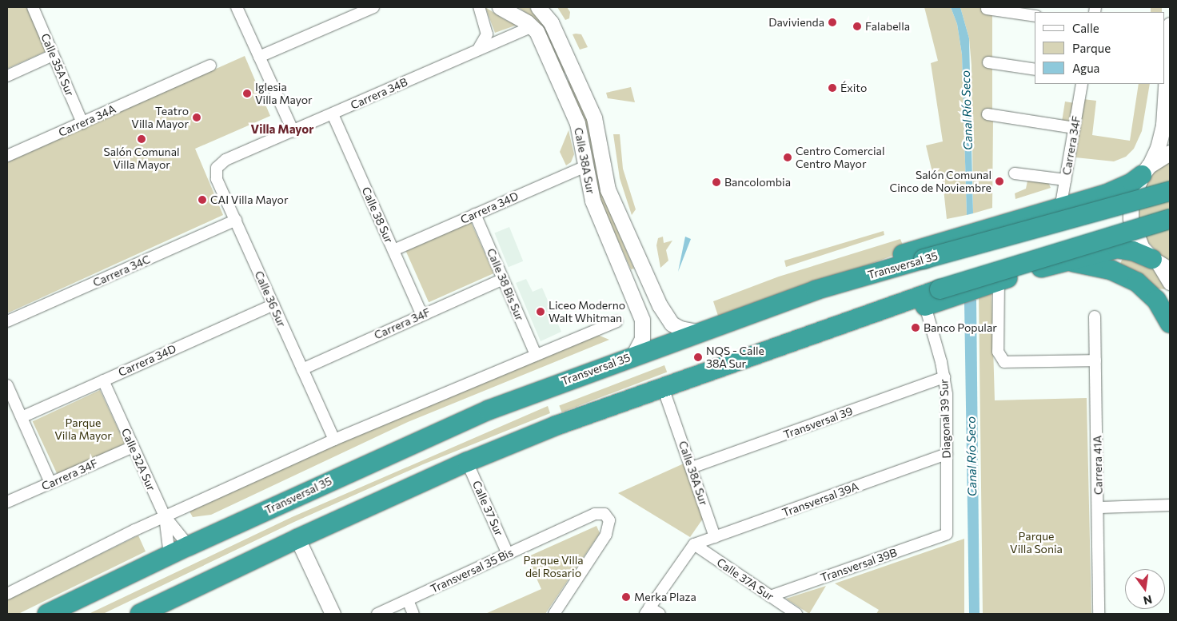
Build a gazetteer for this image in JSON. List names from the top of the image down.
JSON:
{
  "streets": {
    "highway": ["Transversal 35"],
    "street": [
      "Calle 35A Sur",
      "Carrera 34B",
      "Carrera 34A",
      "Carrera 34F",
      "Calle 38A Sur",
      "Carrera 34D",
      "Calle 38 Sur",
      "Carrera 34C",
      "Calle 38 Bis Sur",
      "Calle 36 Sur",
      "Diagonal 39 Sur",
      "Transversal 39",
      "Calle 32A Sur",
      "Carrera 41A",
      "Transversal 39A",
      "Calle 37 Sur",
      "Transversal 39B",
      "Transversal 35 Bis",
      "Calle 37A Sur"
    ]
  },
  "crossings": [
    ["Calle 35A Sur", "Carrera 34A"],
    ["Carrera 34B", "Calle 38A Sur"],
    ["Carrera 34B", "Calle 38 Sur"],
    ["Carrera 34B", "Calle 36 Sur"],
    ["Carrera 34F", "Calle 38 Sur"],
    ["Carrera 34F", "Calle 38 Bis Sur"],
    ["Carrera 34F", "Calle 36 Sur"],
    ["Carrera 34F", "Calle 32A Sur"],
    ["Calle 38A Sur", "Carrera 34D"],
    ["Calle 38A Sur", "Transversal 35"],
    ["Calle 38A Sur", "Transversal 39"],
    ["Calle 38A Sur", "Transversal 39A"],
    ["Carrera 34D", "Calle 38 Sur"],
    ["Carrera 34D", "Calle 38 Bis Sur"],
    ["Carrera 34D", "Calle 36 Sur"],
    ["Carrera 34D", "Calle 32A Sur"],
    ["Carrera 34C", "Calle 36 Sur"],
    ["Diagonal 39 Sur", "Transversal 39"],
    ["Diagonal 39 Sur", "Transversal 39A"],
    ["Diagonal 39 Sur", "Transversal 39B"],
    ["Transversal 39A", "Calle 37A Sur"],
    ["Calle 37 Sur", "Transversal 35 Bis"],
    ["Transversal 39B", "Calle 37A Sur"]
  ],
  "districts": ["Villa Mayor"],
  "water": ["Canal Río Seco"],
  "parks": ["Parque Villa Mayor", "Parque Villa Sonia", "Parque Villa del Rosario"],
  "places": [
    "Davivienda",
    "Falabella",
    "Éxito",
    "Iglesia Villa Mayor",
    "Teatro Villa Mayor",
    "Salón Comunal Villa Mayor",
    "Centro Comercial Centro Mayor",
    "Salón Comunal Cinco de Noviembre",
    "Bancolombia",
    "CAI Villa Mayor",
    "Liceo Moderno Walt Whitman",
    "Banco Popular",
    "NQS - Calle 38A Sur",
    "Merka Plaza"
  ],
  "legend": ["Calle", "Parque", "Agua"],
  "north": "bottom"
}
